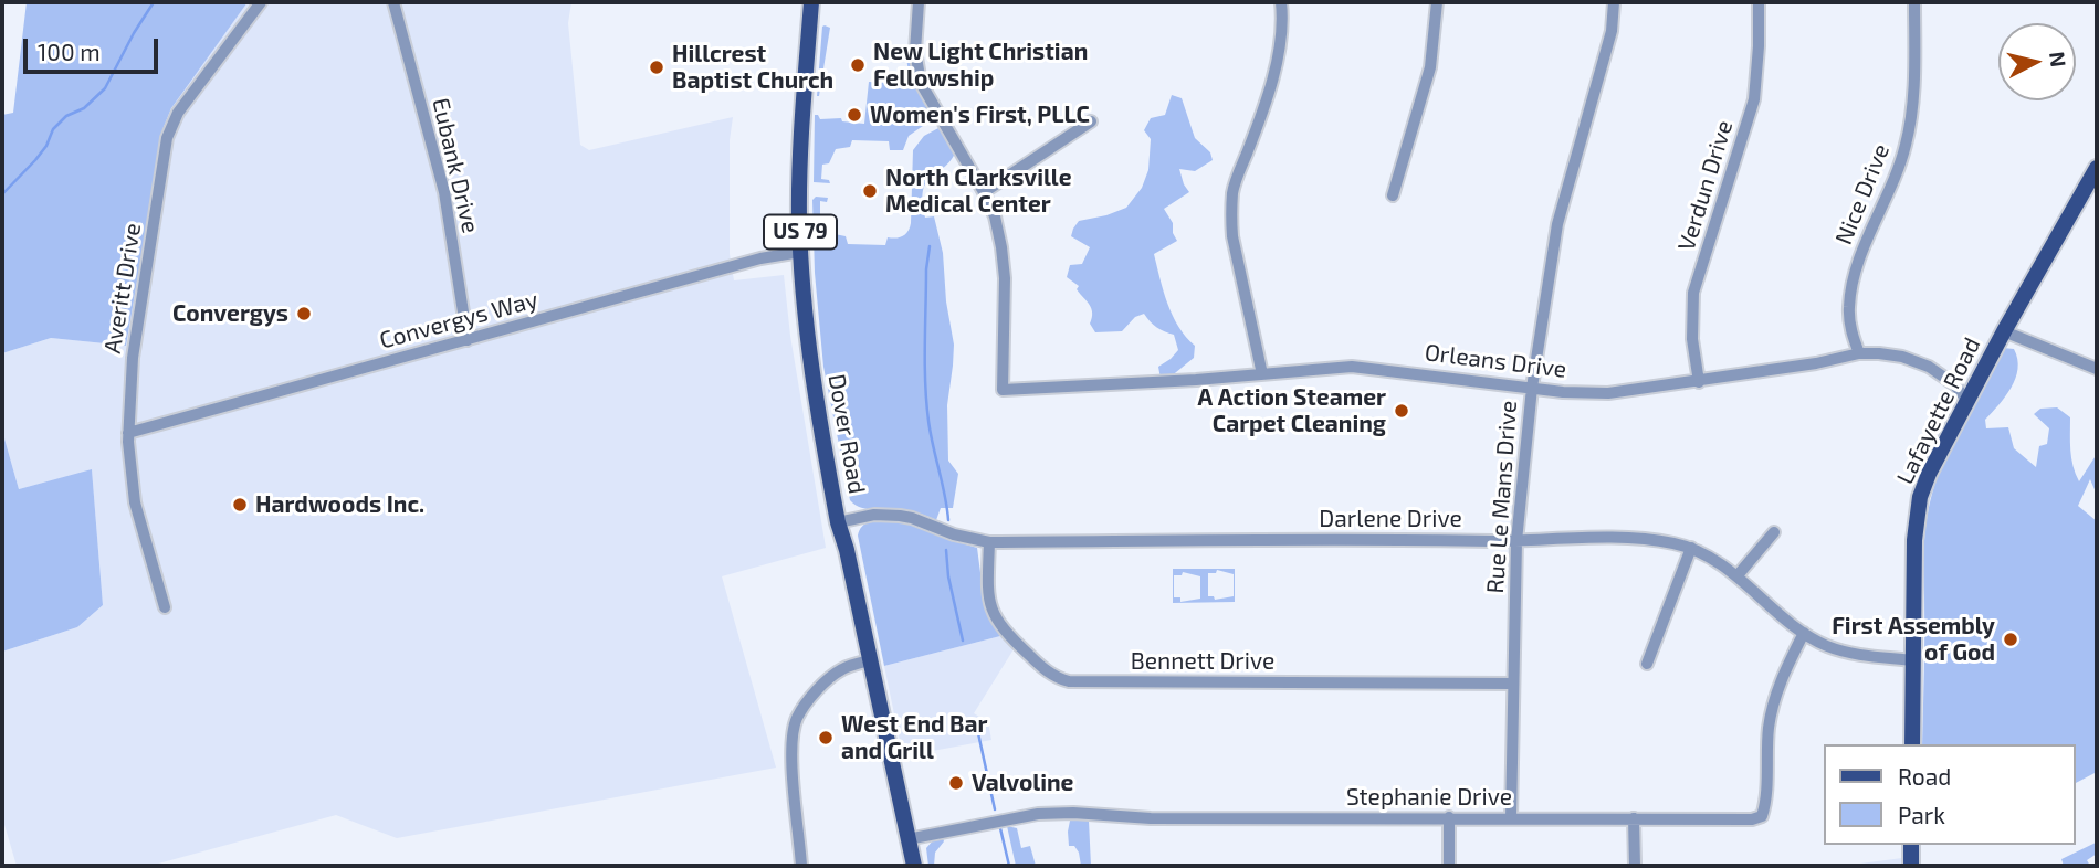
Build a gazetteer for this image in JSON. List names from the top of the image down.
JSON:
{
  "streets": {
    "main road": ["US 79", "Lafayette Road", "Dover Road"],
    "street": [
      "Eubank Drive",
      "Verdun Drive",
      "Nice Drive",
      "Averitt Drive",
      "Convergys Way",
      "Orleans Drive",
      "Rue Le Mans Drive",
      "Darlene Drive",
      "Bennett Drive",
      "Stephanie Drive"
    ]
  },
  "crossings": [
    ["Eubank Drive", "Convergys Way"],
    ["Verdun Drive", "Orleans Drive"],
    ["Nice Drive", "Orleans Drive"],
    ["Averitt Drive", "Convergys Way"],
    ["Convergys Way", "Dover Road"],
    ["Orleans Drive", "Lafayette Road"],
    ["Orleans Drive", "Rue Le Mans Drive"],
    ["Lafayette Road", "Darlene Drive"],
    ["Dover Road", "Darlene Drive"],
    ["Dover Road", "Stephanie Drive"],
    ["Rue Le Mans Drive", "Darlene Drive"],
    ["Rue Le Mans Drive", "Bennett Drive"],
    ["Rue Le Mans Drive", "Stephanie Drive"],
    ["Darlene Drive", "Bennett Drive"],
    ["Darlene Drive", "Stephanie Drive"]
  ],
  "places": [
    "New Light Christian Fellowship",
    "Hillcrest Baptist Church",
    "Women's First, PLLC",
    "North Clarksville Medical Center",
    "Convergys",
    "A Action Steamer Carpet Cleaning",
    "Hardwoods Inc.",
    "First Assembly of God",
    "West End Bar and Grill",
    "Valvoline"
  ],
  "legend": ["Road", "Park"],
  "scale_bar": "100 m",
  "north": "right"
}
